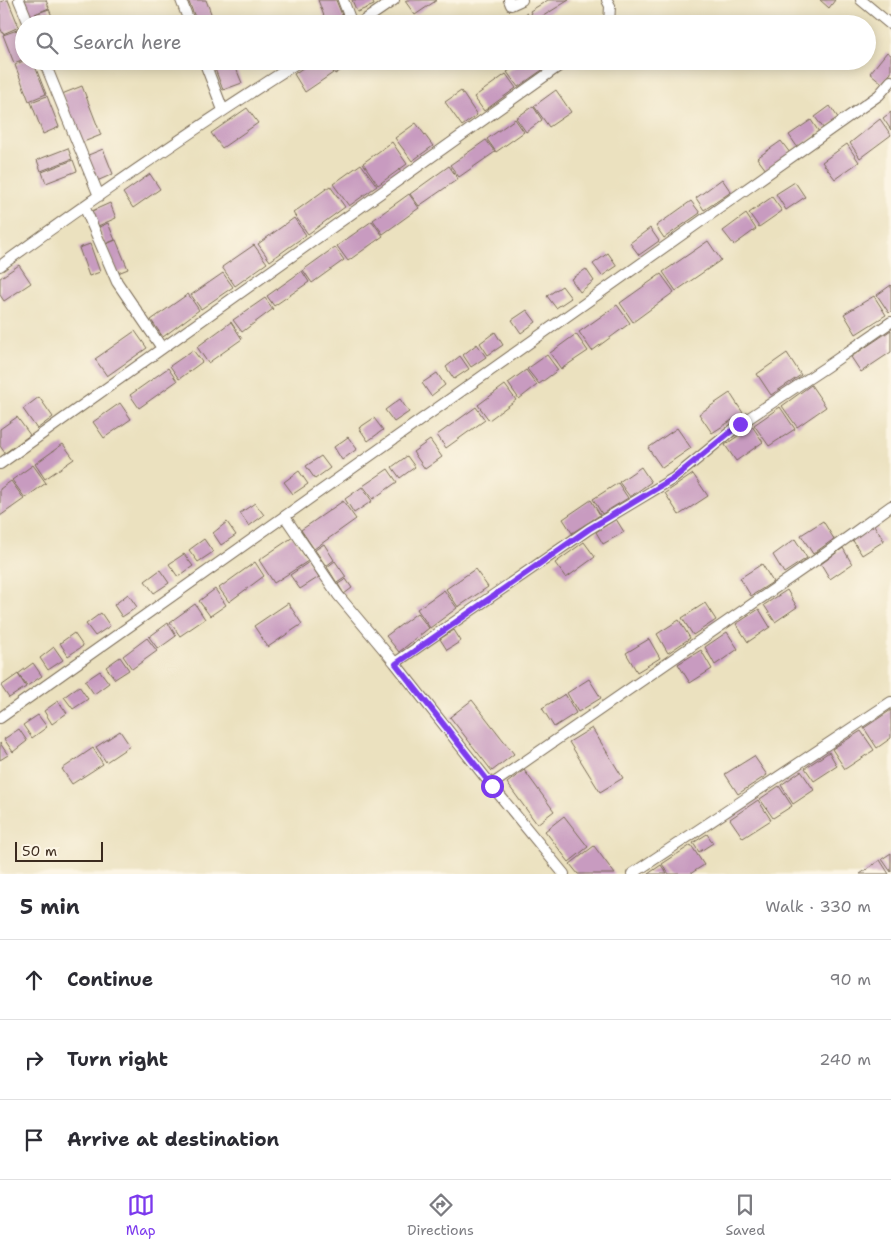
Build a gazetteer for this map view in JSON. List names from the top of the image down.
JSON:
{
  "scale_bar": "50 m",
  "page": {
    "search": "Search here",
    "scale": "50 m",
    "heading": ["5 min", "Walk · 330 m"],
    "list": [
      ["Continue", "90 m"],
      ["Turn right", "240 m"],
      "Arrive at destination"
    ],
    "nav": ["Map", "Directions", "Saved"]
  }
}
